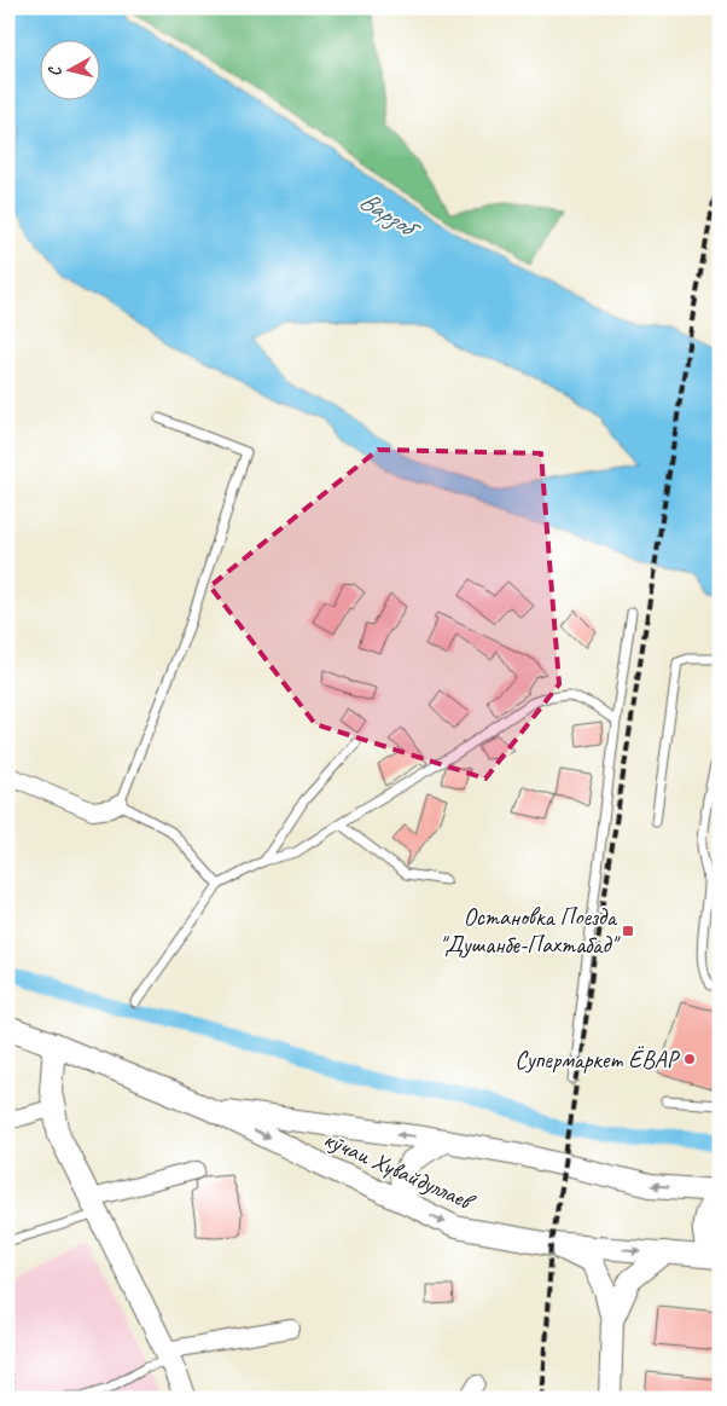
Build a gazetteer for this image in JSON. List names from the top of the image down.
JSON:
{
  "streets": {
    "street": ["кӯчаи Хувайдуллаев"]
  },
  "water": ["Варзоб"],
  "places": {
    "transit": ["Остановка Поезда \"Душанбе-Пахтабад\""],
    "other": ["Супермаркет ЁВАР"]
  },
  "north": "left"
}
